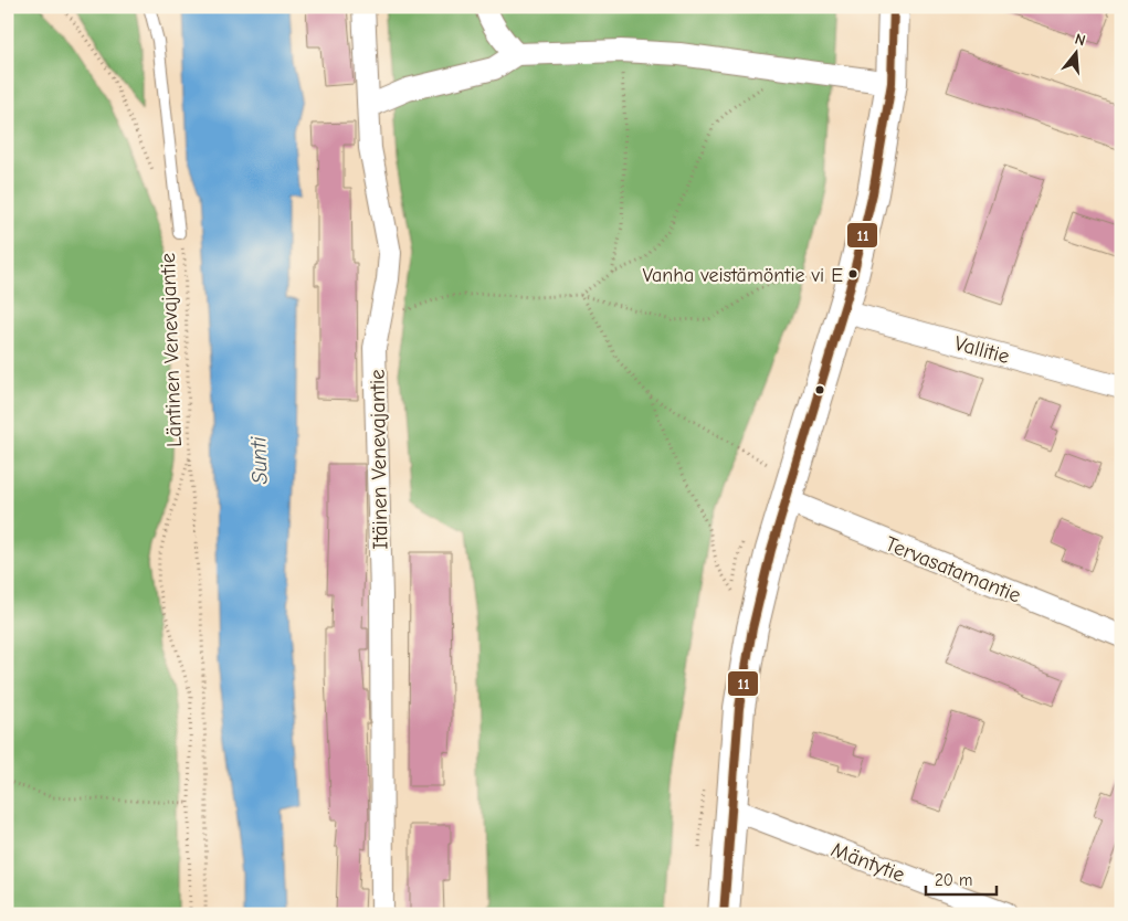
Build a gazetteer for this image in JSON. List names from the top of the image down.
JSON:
{
  "streets": {
    "street": [
      "Vallitie",
      "Itäinen Venevajantie",
      "Tervasatamantie",
      "Mäntytie"
    ],
    "path": ["Läntinen Venevajantie"]
  },
  "water": ["Sunti"],
  "places": ["Vanha veistämöntie vi E"],
  "lines": ["transit line 11"],
  "scale_bar": "20 m",
  "north": "top"
}
